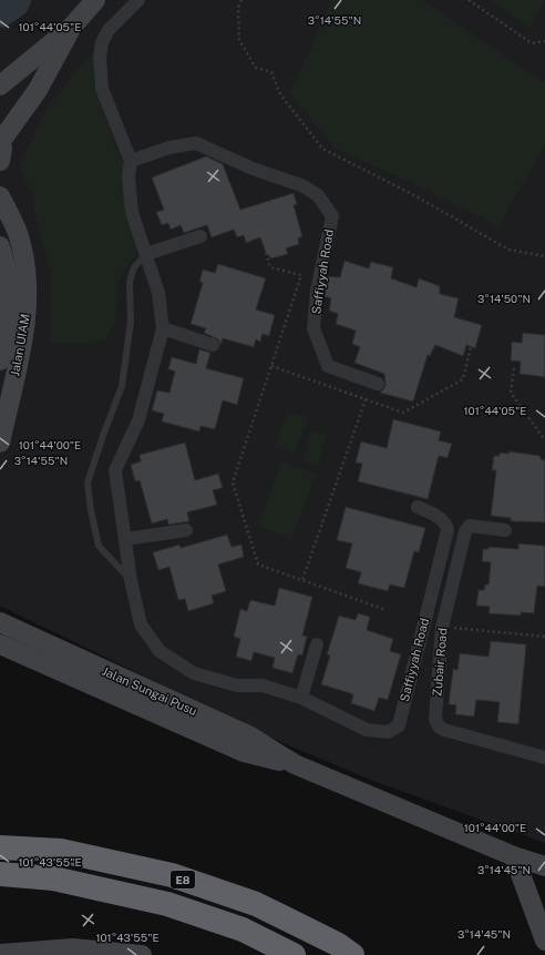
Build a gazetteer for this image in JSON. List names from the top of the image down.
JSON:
{
  "streets": {
    "highway": ["E8"],
    "main road": ["Jalan UIAM", "Jalan Sungai Pusu"],
    "street": ["Saffiyyah Road", "Zubair Road"]
  },
  "coordinates": [
    "3°14'55\"N",
    "101°44'05\"E",
    "3°14'50\"N",
    "101°44'00\"E",
    "101°43'55\"E",
    "3°14'45\"N"
  ]
}
